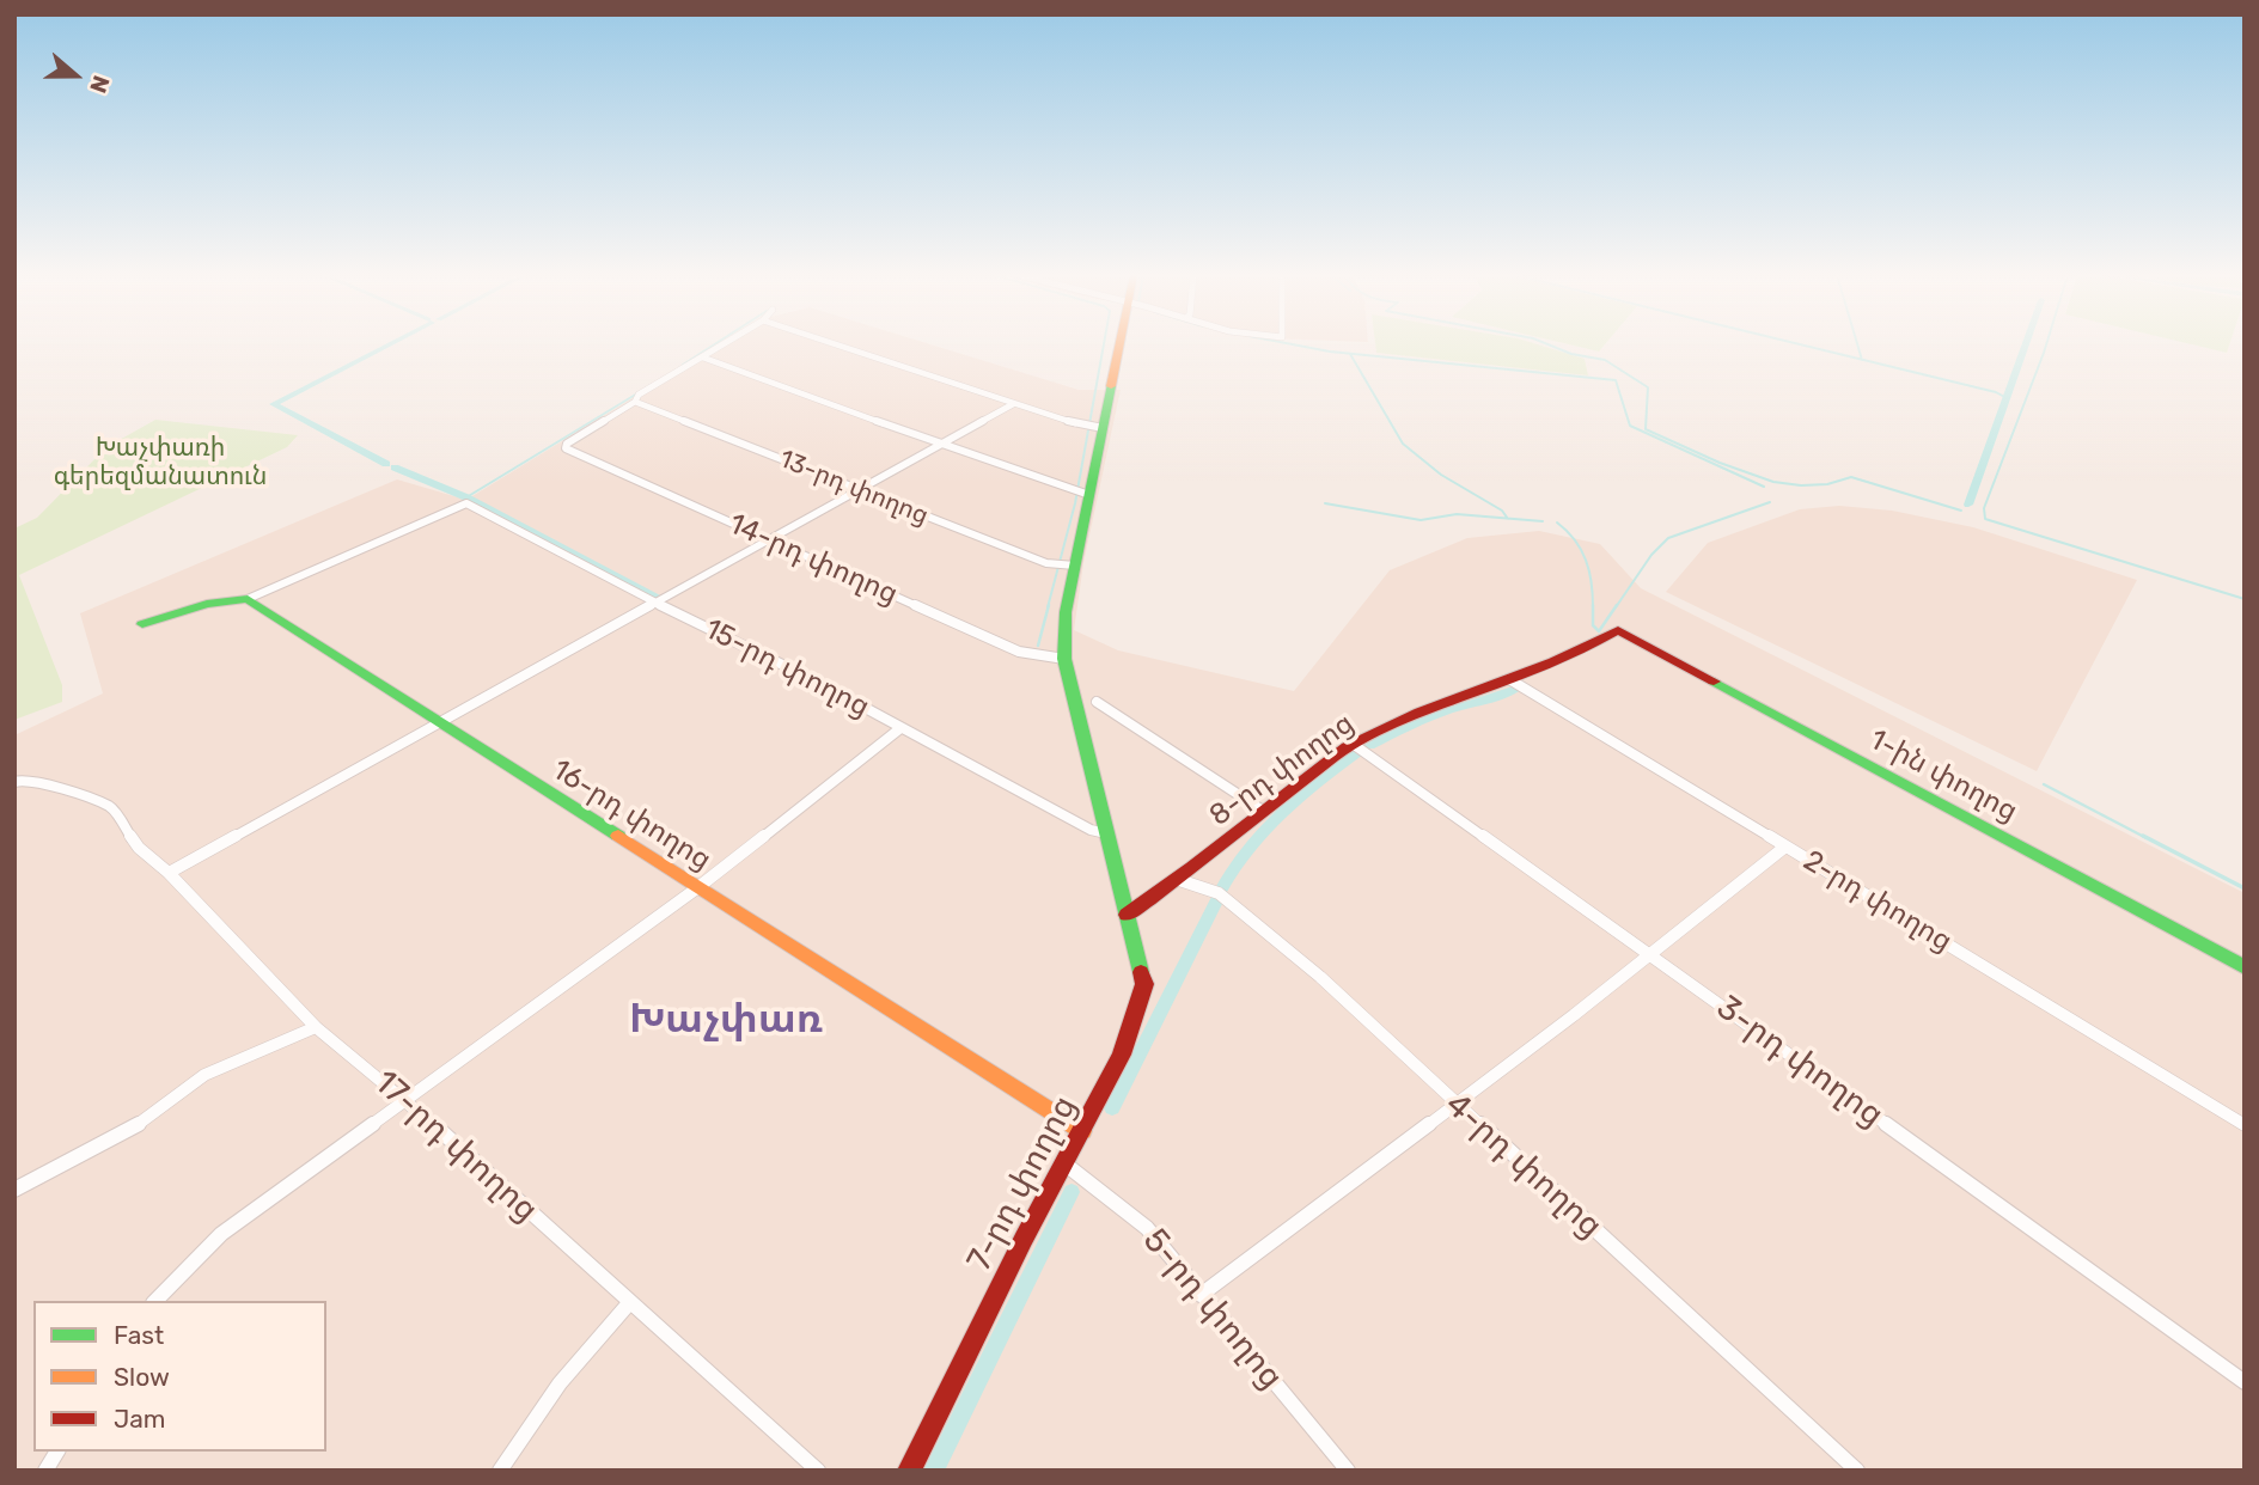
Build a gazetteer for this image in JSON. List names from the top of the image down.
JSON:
{
  "streets": {
    "street": [
      "13-րդ փողոց",
      "14-րդ փողոց",
      "15-րդ փողոց",
      "8-րդ փողոց",
      "1-ին փողոց",
      "16-րդ փողոց",
      "2-րդ փողոց",
      "3-րդ փողոց",
      "17-րդ փողոց",
      "4-րդ փողոց",
      "7-րդ փողոց",
      "5-րդ փողոց"
    ]
  },
  "crossings": [
    ["13-րդ փողոց", "14-րդ փողոց"],
    ["13-րդ փողոց", "7-րդ փողոց"],
    ["14-րդ փողոց", "7-րդ փողոց"],
    ["15-րդ փողոց", "16-րդ փողոց"],
    ["15-րդ փողոց", "7-րդ փողոց"],
    ["8-րդ փողոց", "1-ին փողոց"],
    ["8-րդ փողոց", "2-րդ փողոց"],
    ["8-րդ փողոց", "3-րդ փողոց"],
    ["8-րդ փողոց", "4-րդ փողոց"],
    ["8-րդ փողոց", "7-րդ փողոց"],
    ["16-րդ փողոց", "7-րդ փողոց"],
    ["7-րդ փողոց", "5-րդ փողոց"]
  ],
  "districts": ["Խաչփառ"],
  "parks": ["Խաչփառի գերեզմանատուն"],
  "legend": ["Fast", "Slow", "Jam"],
  "north": "right"
}
